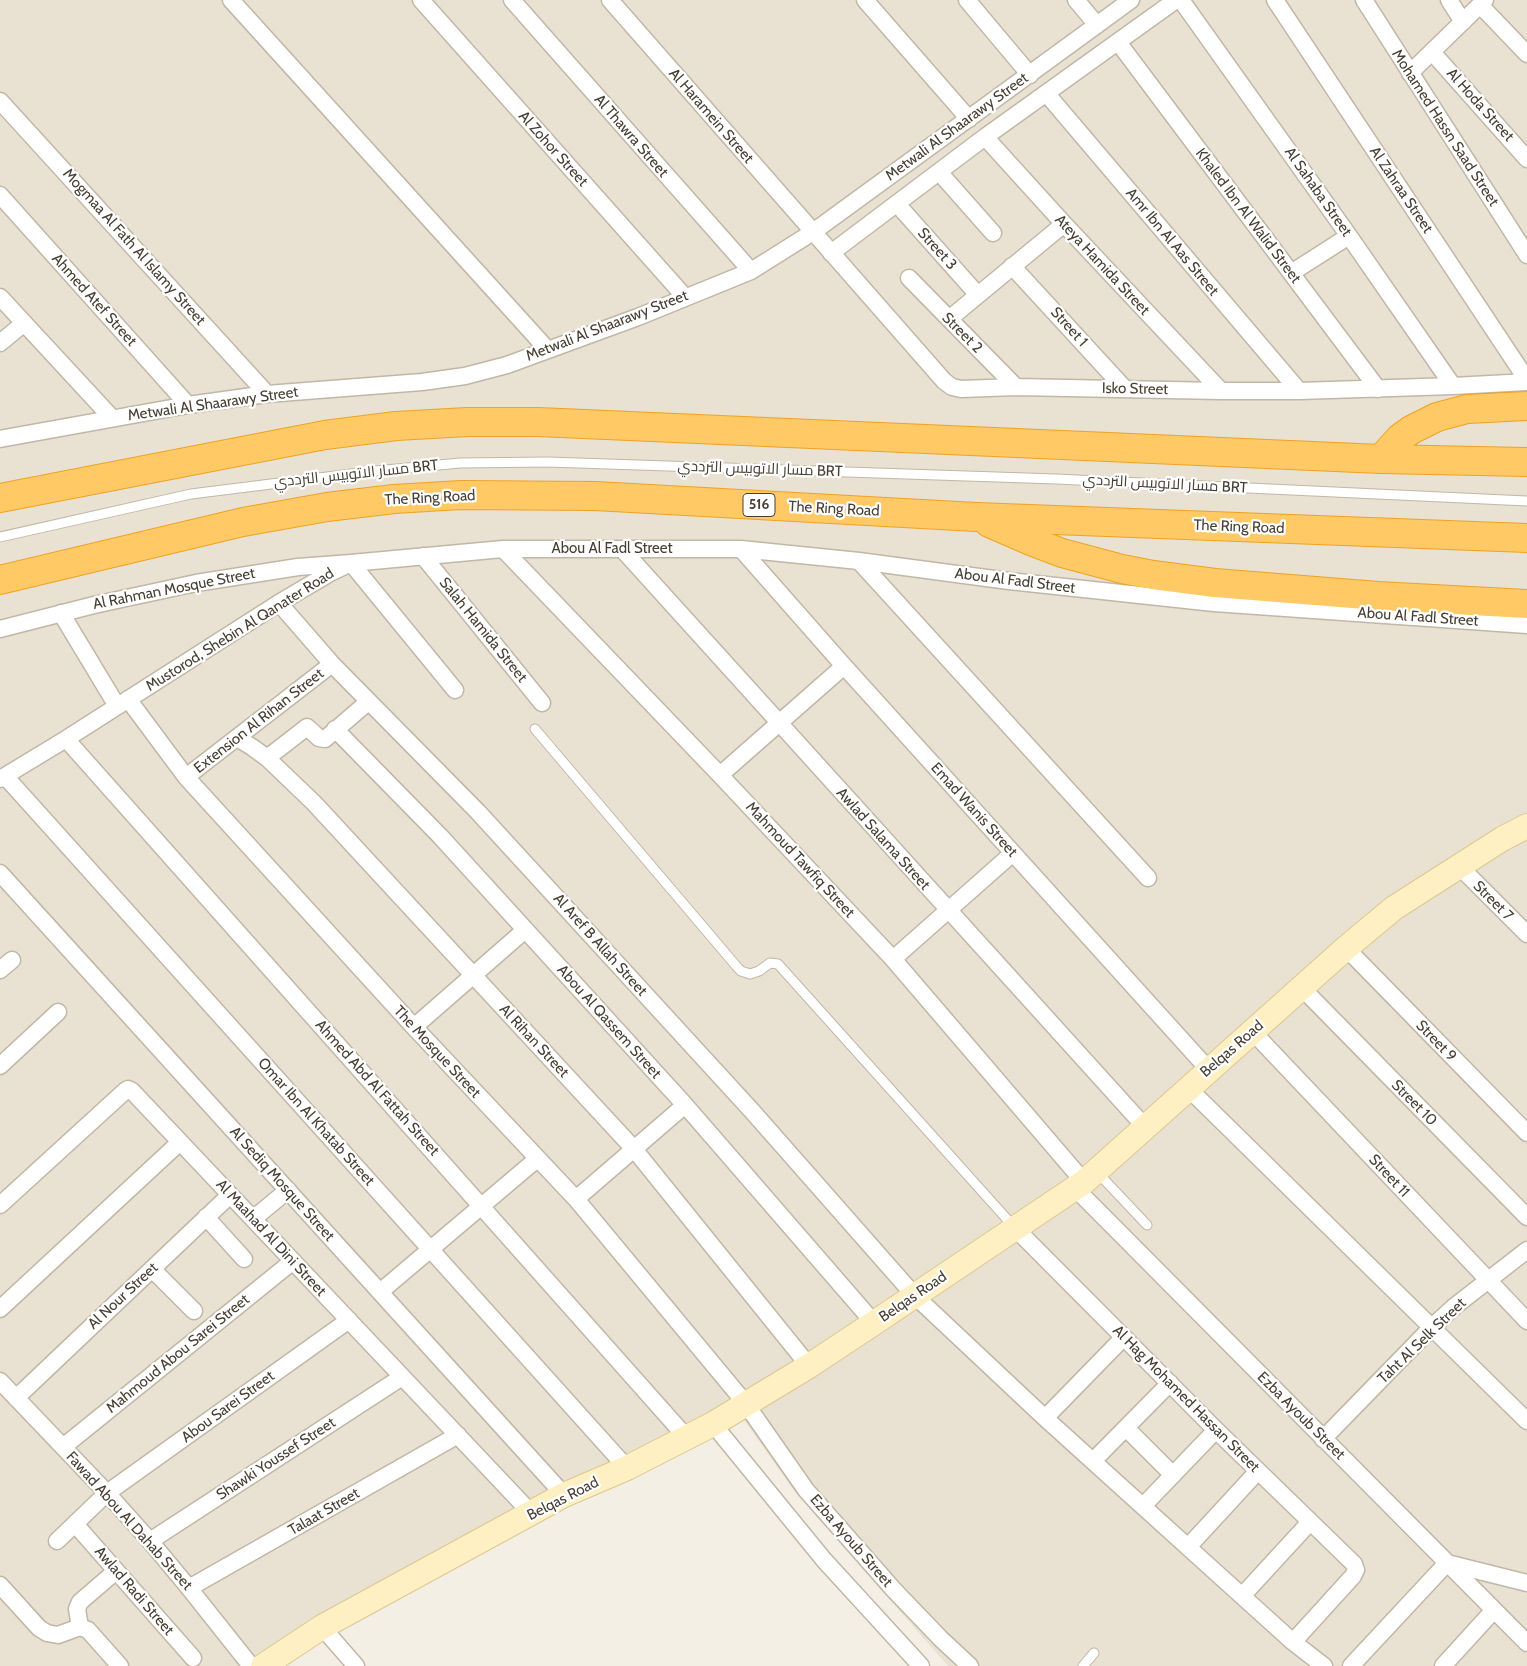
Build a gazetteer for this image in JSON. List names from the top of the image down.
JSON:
{
  "streets": {
    "highway": ["The Ring Road", "516"],
    "main road": ["Belqas Road"],
    "street": [
      "Al Hoda Street",
      "Al Haramein Street",
      "Metwali Al Shaarawy Street",
      "Mohamed Hassn Saad Street",
      "Al Thawra Street",
      "Al Zohor Street",
      "Al Zahraa Street",
      "Al Sahaba Street",
      "Khaled Ibn Al Walid Street",
      "Amr Ibn Al Aas Street",
      "Mogmaa Al Fath Al Islamy Street",
      "Street 3",
      "Ateya Hamida Street",
      "Ahmed Atef Street",
      "Street 1",
      "Street 2",
      "Isko Street",
      "Abou Al Fadl Street",
      "Al Rahman Mosque Street",
      "Mustorod, Shebin Al Qanater Road",
      "Salah Hamida Street",
      "Extension Al Rihan Street",
      "Emad Wanis Street",
      "Awlad Salama Street",
      "Mahmoud Tawfiq Street",
      "Street 7",
      "Al Aref B Allah Street",
      "Abou Al Qassem Street",
      "Al Rihan Street",
      "Street 9",
      "The Mosque Street",
      "Ahmed Abd Al Fattah Street",
      "Street 10",
      "Omar Ibn Al Khatab Street",
      "Street 11",
      "Al Sediq Mosque Street",
      "Al Maahad Al Dini Street",
      "Al Nour Street",
      "Taht Al Selk Street",
      "Mahmoud Abou Sarei Street",
      "Al Hag Mohamed Hassan Street",
      "Abou Sarei Street",
      "Ezba Ayoub Street",
      "Shawki Youssef Street",
      "Talaat Street",
      "Fawad Abou Al Dahab Street",
      "Awlad Radi Street"
    ],
    "lane": ["مسار الاتوبيس الترددي BRT"]
  },
  "crossings": [
    ["Al Haramein Street", "Metwali Al Shaarawy Street"],
    ["Al Haramein Street", "Isko Street"],
    ["Metwali Al Shaarawy Street", "Al Thawra Street"],
    ["Metwali Al Shaarawy Street", "Al Zohor Street"],
    ["Metwali Al Shaarawy Street", "Khaled Ibn Al Walid Street"],
    ["Metwali Al Shaarawy Street", "Amr Ibn Al Aas Street"],
    ["Metwali Al Shaarawy Street", "Mogmaa Al Fath Al Islamy Street"],
    ["Metwali Al Shaarawy Street", "Street 3"],
    ["Metwali Al Shaarawy Street", "Ateya Hamida Street"],
    ["Metwali Al Shaarawy Street", "Ahmed Atef Street"],
    ["Metwali Al Shaarawy Street", "Isko Street"],
    ["Al Zahraa Street", "Isko Street"],
    ["Al Sahaba Street", "Isko Street"],
    ["Khaled Ibn Al Walid Street", "Isko Street"],
    ["Amr Ibn Al Aas Street", "Isko Street"],
    ["Ateya Hamida Street", "Isko Street"],
    ["Street 1", "Isko Street"],
    ["Street 2", "Isko Street"],
    ["Abou Al Fadl Street", "Mustorod, Shebin Al Qanater Road"],
    ["Abou Al Fadl Street", "Emad Wanis Street"],
    ["Abou Al Fadl Street", "Awlad Salama Street"],
    ["Abou Al Fadl Street", "Mahmoud Tawfiq Street"],
    ["Al Rahman Mosque Street", "Mustorod, Shebin Al Qanater Road"],
    ["Al Rahman Mosque Street", "The Mosque Street"],
    ["Mustorod, Shebin Al Qanater Road", "Salah Hamida Street"],
    ["Mustorod, Shebin Al Qanater Road", "Mahmoud Tawfiq Street"],
    ["Mustorod, Shebin Al Qanater Road", "Al Aref B Allah Street"],
    ["Mustorod, Shebin Al Qanater Road", "The Mosque Street"],
    ["Mustorod, Shebin Al Qanater Road", "Ahmed Abd Al Fattah Street"],
    ["Mustorod, Shebin Al Qanater Road", "Omar Ibn Al Khatab Street"],
    ["Extension Al Rihan Street", "Al Aref B Allah Street"],
    ["Extension Al Rihan Street", "Al Rihan Street"],
    ["Extension Al Rihan Street", "The Mosque Street"],
    ["Emad Wanis Street", "Belqas Road"],
    ["Awlad Salama Street", "Belqas Road"],
    ["Mahmoud Tawfiq Street", "Belqas Road"],
    ["Mahmoud Tawfiq Street", "Ezba Ayoub Street"],
    ["Street 7", "Belqas Road"],
    ["Al Aref B Allah Street", "Belqas Road"],
    ["Al Aref B Allah Street", "Al Hag Mohamed Hassan Street"],
    ["Abou Al Qassem Street", "Belqas Road"],
    ["Al Rihan Street", "Belqas Road"],
    ["Street 9", "Belqas Road"],
    ["Belqas Road", "The Mosque Street"],
    ["Belqas Road", "Ahmed Abd Al Fattah Street"],
    ["Belqas Road", "Street 10"],
    ["Belqas Road", "Omar Ibn Al Khatab Street"],
    ["Belqas Road", "Street 11"],
    ["Belqas Road", "Al Sediq Mosque Street"],
    ["Belqas Road", "Al Maahad Al Dini Street"],
    ["Belqas Road", "Al Hag Mohamed Hassan Street"],
    ["Belqas Road", "Ezba Ayoub Street"],
    ["The Mosque Street", "Ezba Ayoub Street"],
    ["Street 11", "Taht Al Selk Street"],
    ["Al Maahad Al Dini Street", "Al Nour Street"],
    ["Al Maahad Al Dini Street", "Mahmoud Abou Sarei Street"],
    ["Al Maahad Al Dini Street", "Abou Sarei Street"],
    ["Al Maahad Al Dini Street", "Shawki Youssef Street"],
    ["Al Maahad Al Dini Street", "Talaat Street"],
    ["Al Nour Street", "Fawad Abou Al Dahab Street"],
    ["Taht Al Selk Street", "Ezba Ayoub Street"],
    ["Mahmoud Abou Sarei Street", "Fawad Abou Al Dahab Street"],
    ["Abou Sarei Street", "Fawad Abou Al Dahab Street"],
    ["Abou Sarei Street", "Awlad Radi Street"],
    ["Shawki Youssef Street", "Fawad Abou Al Dahab Street"],
    ["Talaat Street", "Fawad Abou Al Dahab Street"]
  ]
}
